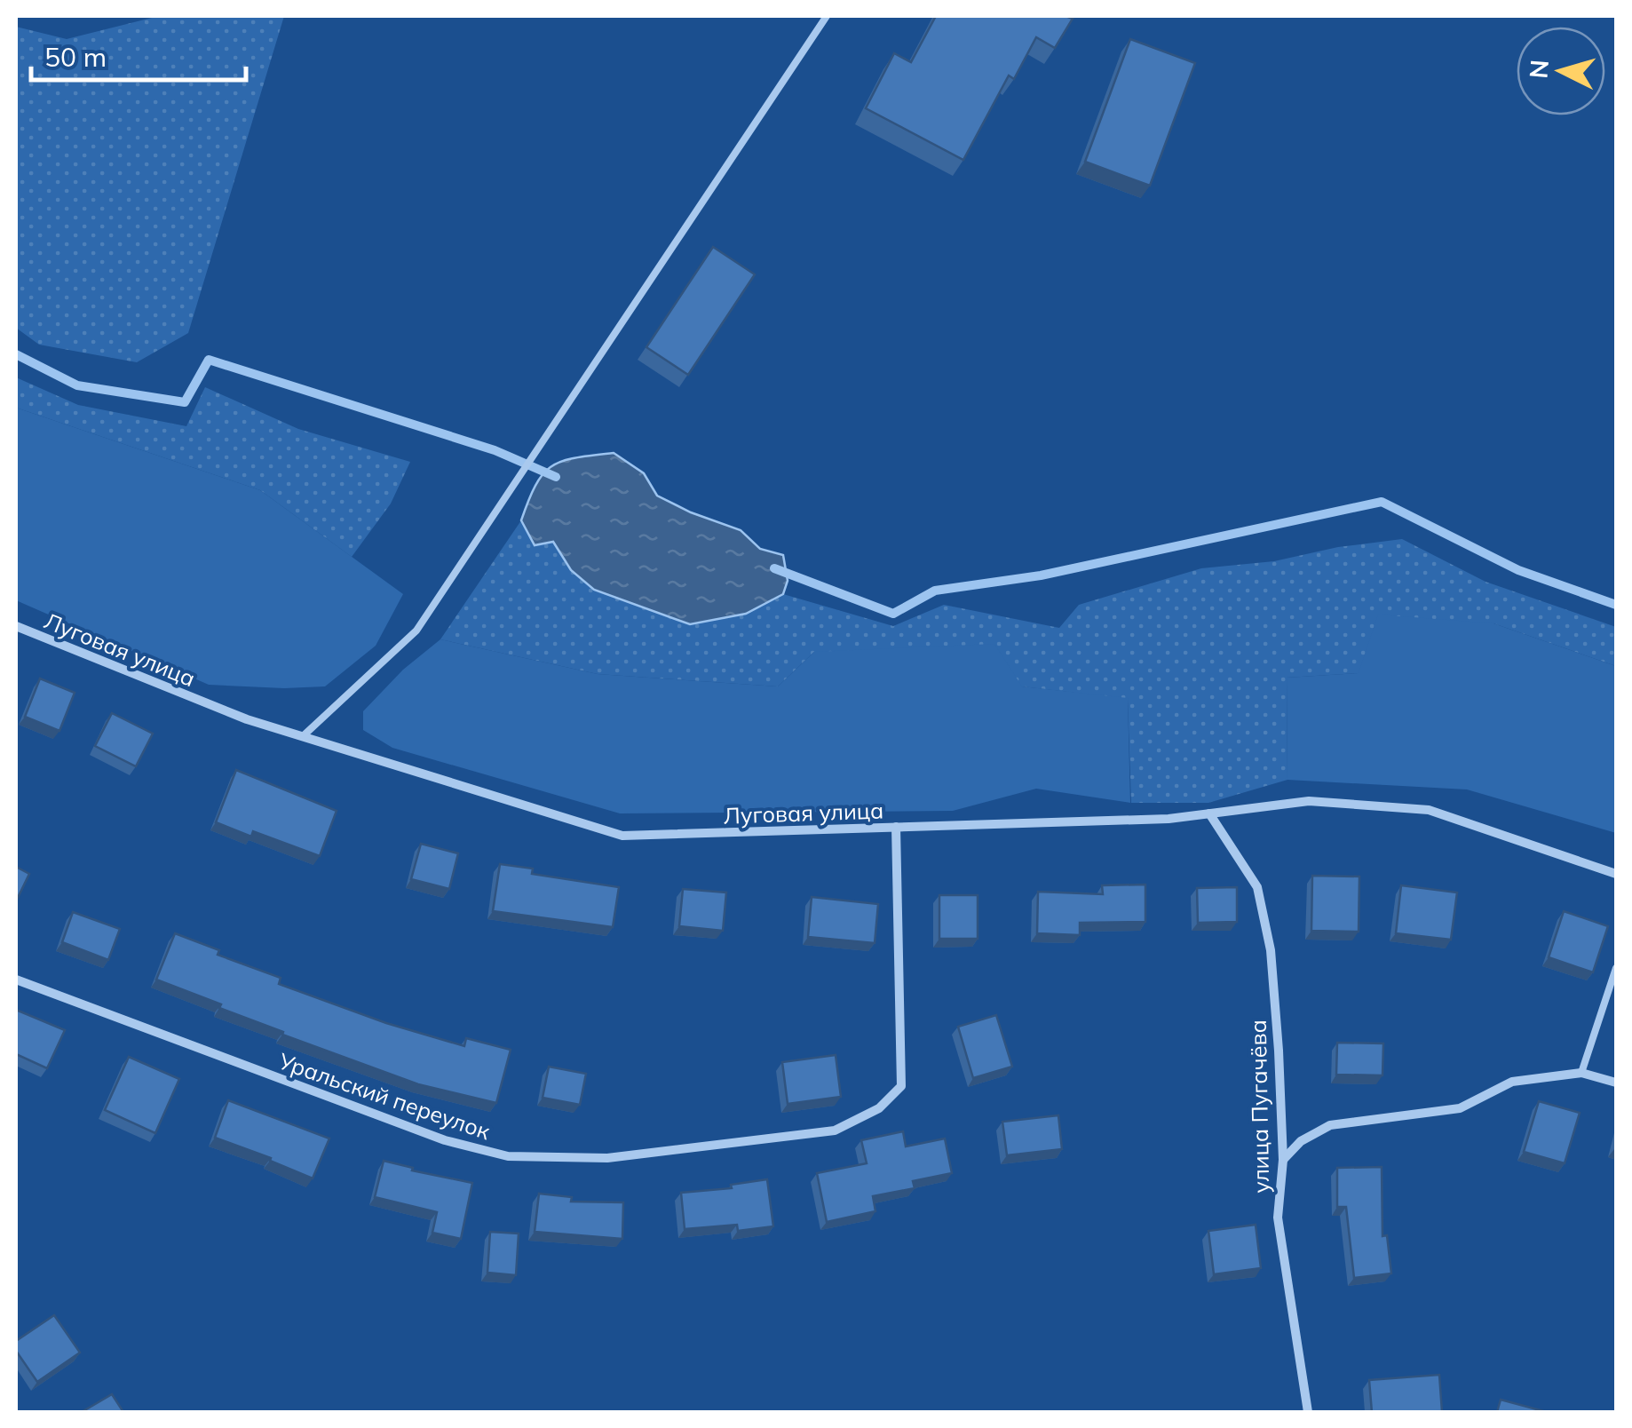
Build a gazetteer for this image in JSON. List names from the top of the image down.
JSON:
{
  "streets": {
    "street": ["Луговая улица", "Уральский переулок", "улица Пугачёва"]
  },
  "crossings": [
    ["Луговая улица", "Уральский переулок"],
    ["Луговая улица", "улица Пугачёва"]
  ],
  "scale_bar": "50 m",
  "north": "left"
}
